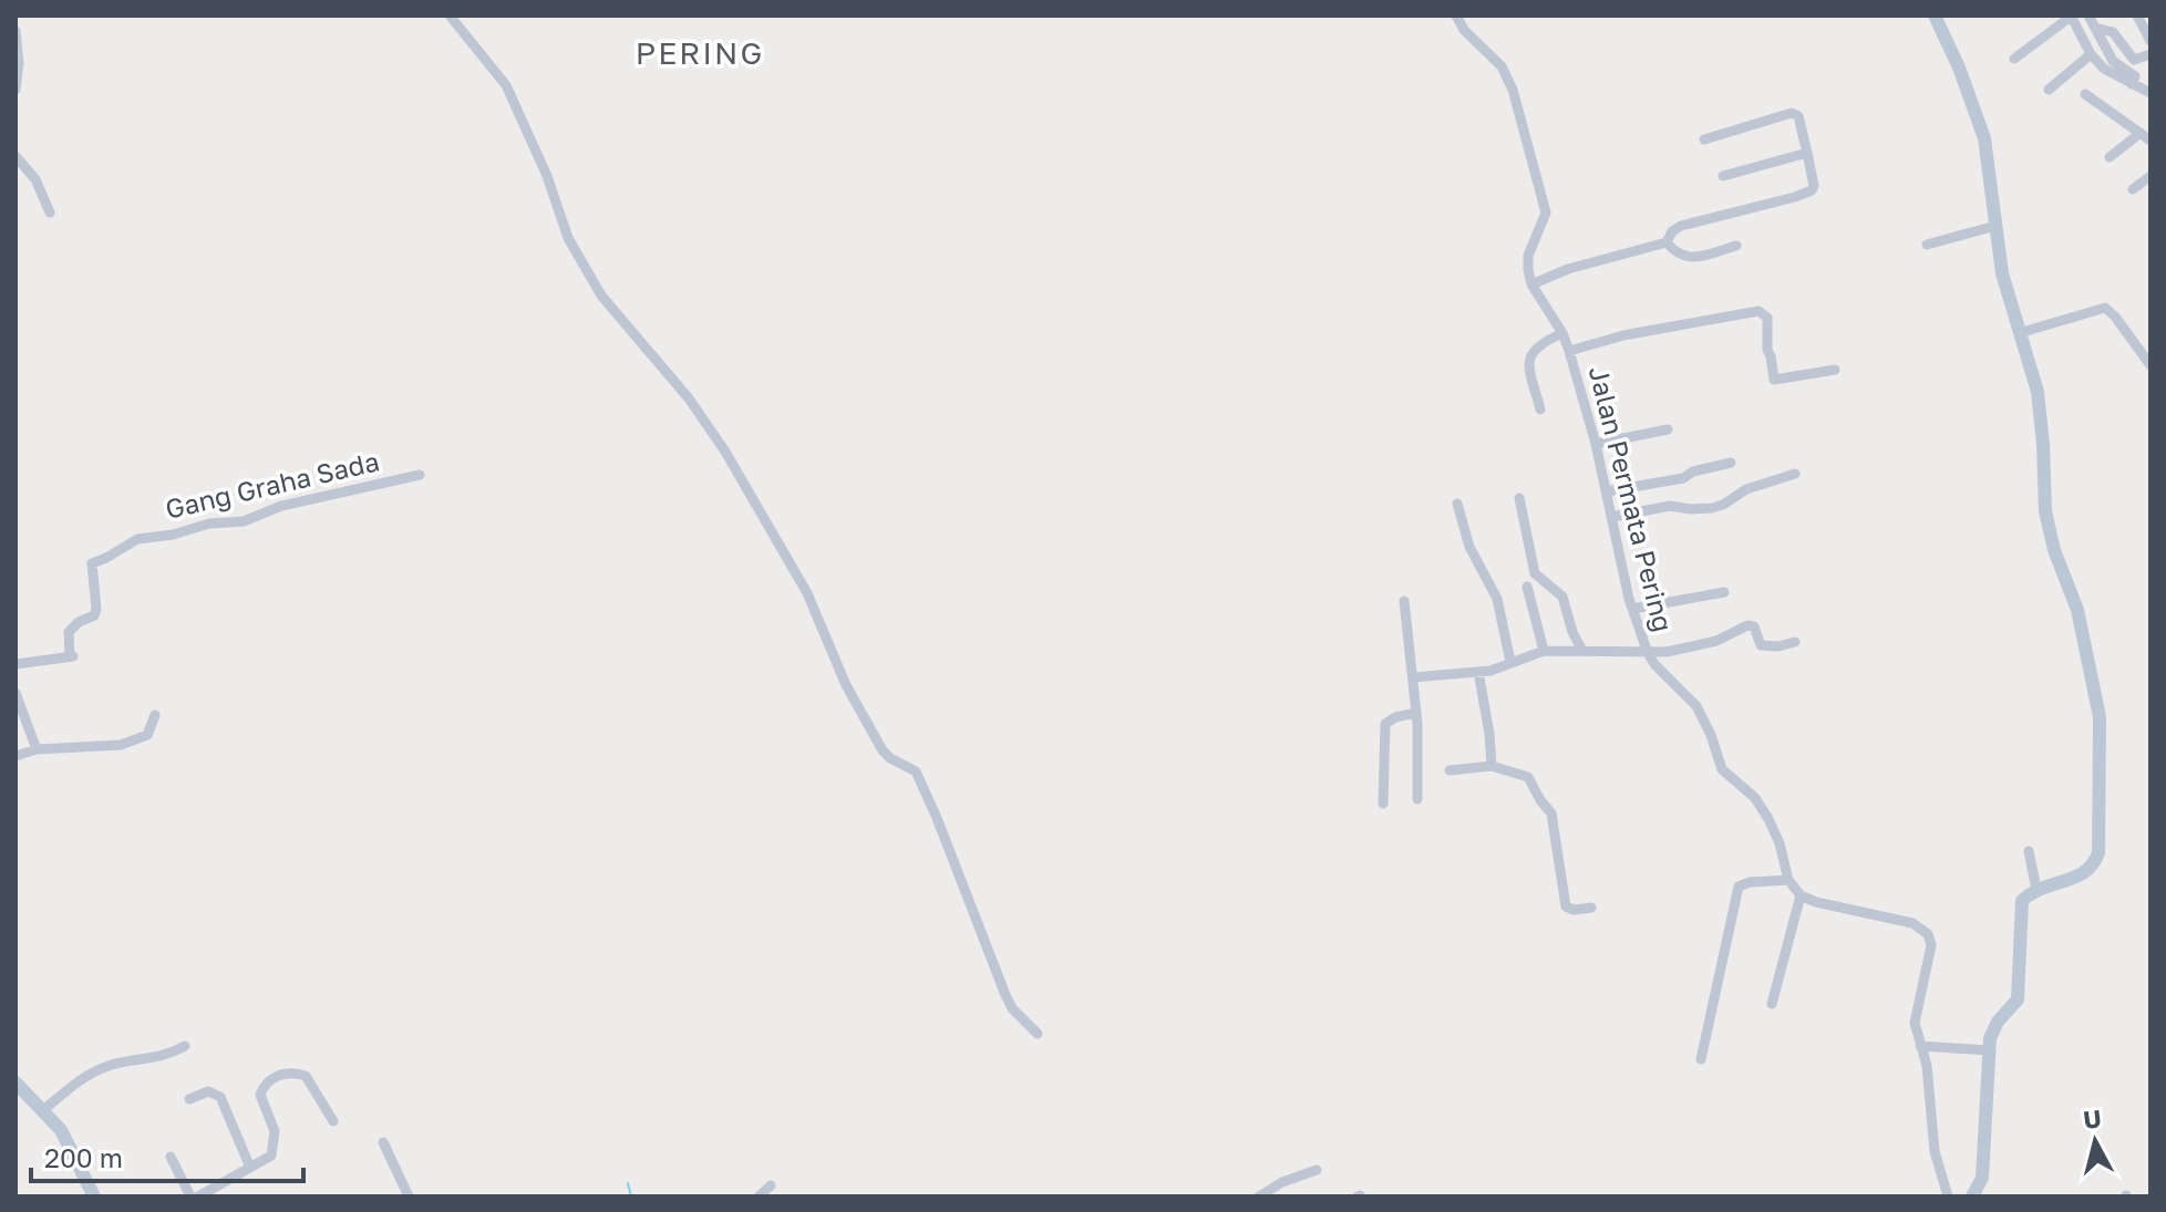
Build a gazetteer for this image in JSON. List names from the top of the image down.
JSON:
{
  "streets": {
    "street": ["Gang Graha Sada", "Jalan Permata Pering"]
  },
  "districts": ["PERING"],
  "scale_bar": "200 m",
  "north": "top"
}
